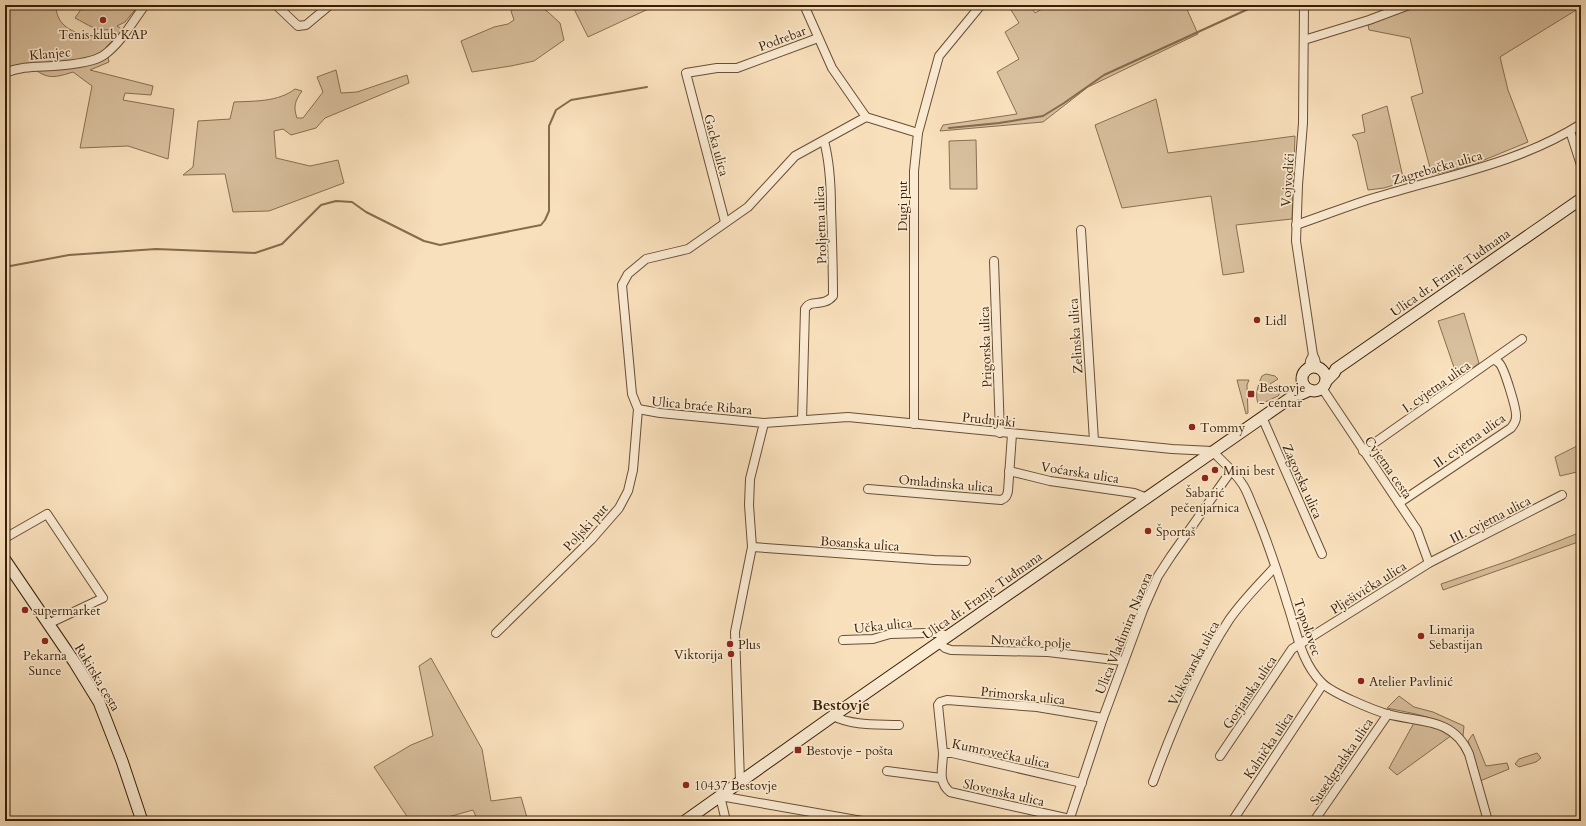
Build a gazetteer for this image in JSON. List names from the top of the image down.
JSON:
{
  "streets": {
    "main road": ["Ulica dr. Franje Tuđmana", "Rakitska cesta"],
    "street": [
      "Podrebar",
      "Klanjec",
      "Gacka ulica",
      "Zagrebačka ulica",
      "Vojvodići",
      "Dugi put",
      "Proljetna ulica",
      "Zelinska ulica",
      "Prigorska ulica",
      "I. cvjetna ulica",
      "Ulica braće Ribara",
      "Prudnjaki",
      "II. cvjetna ulica",
      "Cvjetna cesta",
      "Voćarska ulica",
      "Zagorska ulica",
      "Omladinska ulica",
      "III. cvjetna ulica",
      "Poljski put",
      "Bosanska ulica",
      "Plješivička ulica",
      "Učka ulica",
      "Topolovec",
      "Ulica Vladimira Nazora",
      "Novačko polje",
      "Vukovarska ulica",
      "Gorjanska ulica",
      "Primorska ulica",
      "Kalnička ulica",
      "Kumrovečka ulica",
      "Susedgradska ulica",
      "Slovenska ulica"
    ]
  },
  "crossings": [
    ["Podrebar", "Gacka ulica"],
    ["Podrebar", "Ulica braće Ribara"],
    ["Gacka ulica", "Ulica braće Ribara"],
    ["Zagrebačka ulica", "Vojvodići"],
    ["Vojvodići", "Ulica dr. Franje Tuđmana"],
    ["Vojvodići", "Cvjetna cesta"],
    ["Dugi put", "Prudnjaki"],
    ["Proljetna ulica", "Ulica braće Ribara"],
    ["Proljetna ulica", "Prudnjaki"],
    ["Ulica dr. Franje Tuđmana", "Ulica braće Ribara"],
    ["Ulica dr. Franje Tuđmana", "Prudnjaki"],
    ["Ulica dr. Franje Tuđmana", "Cvjetna cesta"],
    ["Ulica dr. Franje Tuđmana", "Voćarska ulica"],
    ["Ulica dr. Franje Tuđmana", "Zagorska ulica"],
    ["Ulica dr. Franje Tuđmana", "Učka ulica"],
    ["Ulica dr. Franje Tuđmana", "Topolovec"],
    ["Ulica dr. Franje Tuđmana", "Novačko polje"],
    ["Zelinska ulica", "Prudnjaki"],
    ["Prigorska ulica", "Prudnjaki"],
    ["I. cvjetna ulica", "II. cvjetna ulica"],
    ["I. cvjetna ulica", "Cvjetna cesta"],
    ["Ulica braće Ribara", "Prudnjaki"],
    ["Ulica braće Ribara", "Poljski put"],
    ["Ulica braće Ribara", "Bosanska ulica"],
    ["Prudnjaki", "Omladinska ulica"],
    ["Prudnjaki", "Topolovec"],
    ["II. cvjetna ulica", "Cvjetna cesta"],
    ["Cvjetna cesta", "III. cvjetna ulica"],
    ["Cvjetna cesta", "Plješivička ulica"],
    ["Voćarska ulica", "Omladinska ulica"],
    ["III. cvjetna ulica", "Plješivička ulica"],
    ["Plješivička ulica", "Topolovec"],
    ["Plješivička ulica", "Gorjanska ulica"],
    ["Topolovec", "Ulica Vladimira Nazora"],
    ["Topolovec", "Vukovarska ulica"],
    ["Topolovec", "Gorjanska ulica"],
    ["Topolovec", "Kalnička ulica"],
    ["Topolovec", "Susedgradska ulica"],
    ["Ulica Vladimira Nazora", "Novačko polje"],
    ["Ulica Vladimira Nazora", "Primorska ulica"],
    ["Ulica Vladimira Nazora", "Kumrovečka ulica"],
    ["Ulica Vladimira Nazora", "Slovenska ulica"],
    ["Primorska ulica", "Kumrovečka ulica"]
  ],
  "districts": ["Bestovje"],
  "places": {
    "other": [
      "Tenis klub KAP",
      "Lidl",
      "Tommy",
      "Mini best",
      "Šabarić pečenjarnica",
      "Športaš",
      "supermarket",
      "Limarija Sebastijan",
      "Pekarna Sunce",
      "Plus",
      "Viktorija",
      "Atelier Pavlinić",
      "10437 Bestovje"
    ],
    "transit": ["Bestovje - centar", "Bestovje - pošta"]
  }
}
